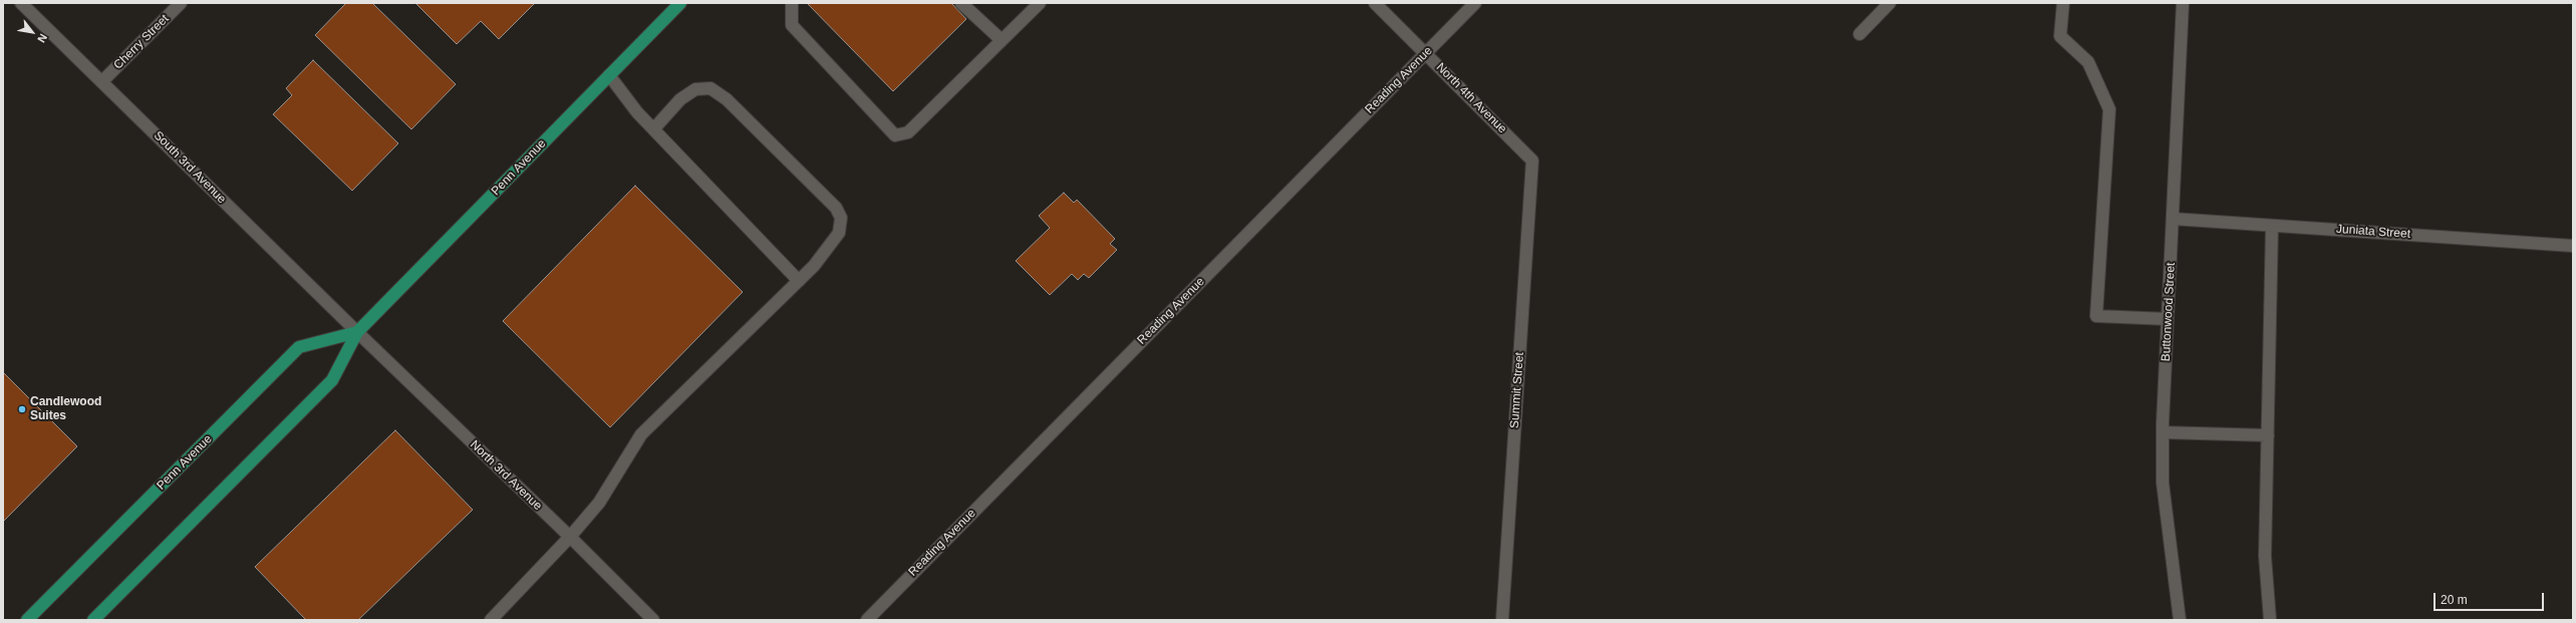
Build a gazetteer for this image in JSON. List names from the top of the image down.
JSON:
{
  "streets": {
    "main road": ["Penn Avenue"],
    "street": [
      "Cherry Street",
      "Reading Avenue",
      "North 4th Avenue",
      "South 3rd Avenue",
      "Juniata Street",
      "Buttonwood Street",
      "Summit Street",
      "North 3rd Avenue"
    ]
  },
  "crossings": [
    ["Cherry Street", "South 3rd Avenue"],
    ["Reading Avenue", "North 4th Avenue"],
    ["North 4th Avenue", "Summit Street"],
    ["South 3rd Avenue", "Penn Avenue"],
    ["South 3rd Avenue", "North 3rd Avenue"],
    ["Penn Avenue", "North 3rd Avenue"],
    ["Juniata Street", "Buttonwood Street"]
  ],
  "places": ["Candlewood Suites"],
  "scale_bar": "20 m",
  "north": "bottom right"
}
